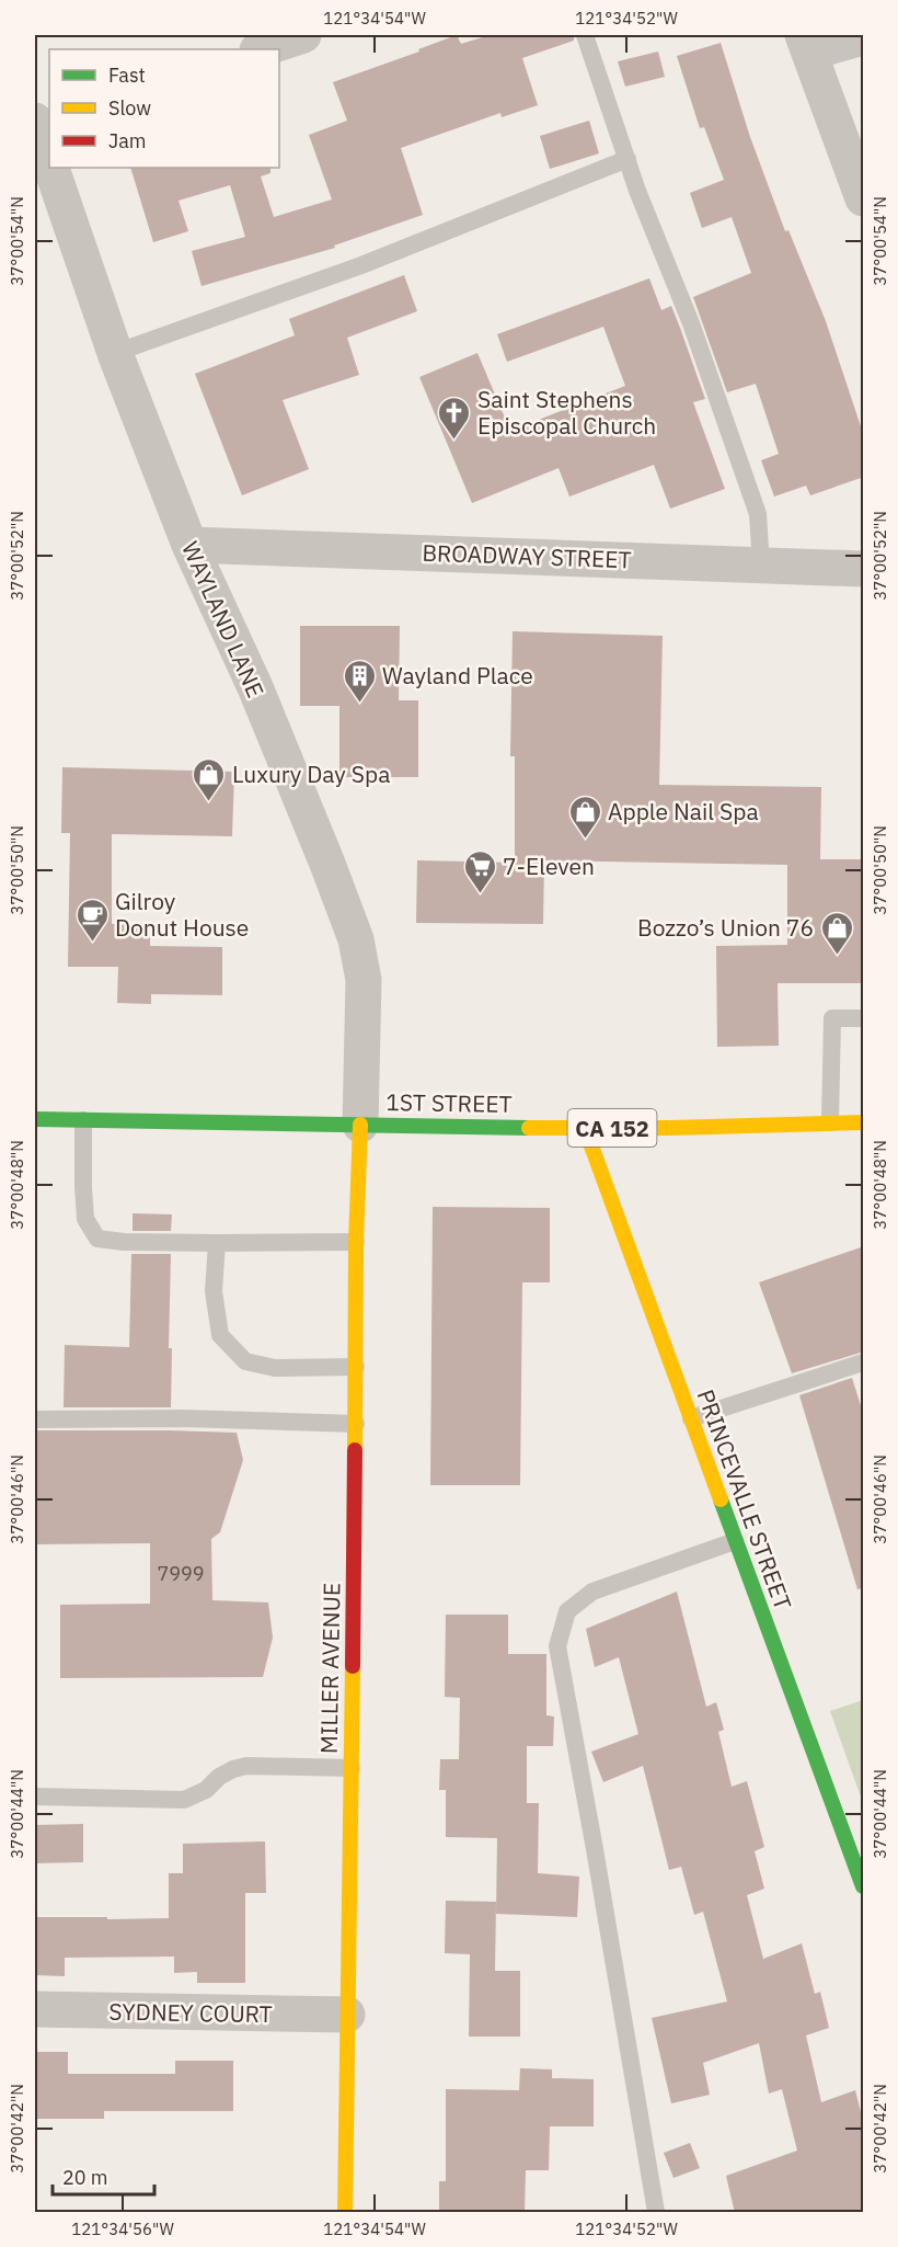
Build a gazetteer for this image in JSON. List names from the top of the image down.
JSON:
{
  "streets": {
    "street": [
      "BROADWAY STREET",
      "WAYLAND LANE",
      "1ST STREET",
      "CA 152",
      "PRINCEVALLE STREET",
      "MILLER AVENUE",
      "SYDNEY COURT"
    ]
  },
  "crossings": [
    ["BROADWAY STREET", "WAYLAND LANE"],
    ["WAYLAND LANE", "1ST STREET"],
    ["WAYLAND LANE", "MILLER AVENUE"],
    ["1ST STREET", "PRINCEVALLE STREET"],
    ["1ST STREET", "MILLER AVENUE"],
    ["MILLER AVENUE", "SYDNEY COURT"]
  ],
  "places": {
    "church": ["Saint Stephens Episcopal Church"],
    "building": ["Wayland Place"],
    "shop": ["Luxury Day Spa", "Apple Nail Spa", "Bozzo’s Union 76"],
    "supermarket": ["7-Eleven"],
    "cafe": ["Gilroy Donut House"]
  },
  "house_numbers": ["7999"],
  "legend": ["Fast", "Slow", "Jam"],
  "scale_bar": "20 m",
  "coordinates": [
    "121°34'54\"W",
    "121°34'52\"W",
    "37°00'54\"N",
    "37°00'52\"N",
    "37°00'50\"N",
    "37°00'48\"N",
    "37°00'46\"N",
    "37°00'44\"N",
    "37°00'42\"N",
    "121°34'56\"W"
  ]
}
